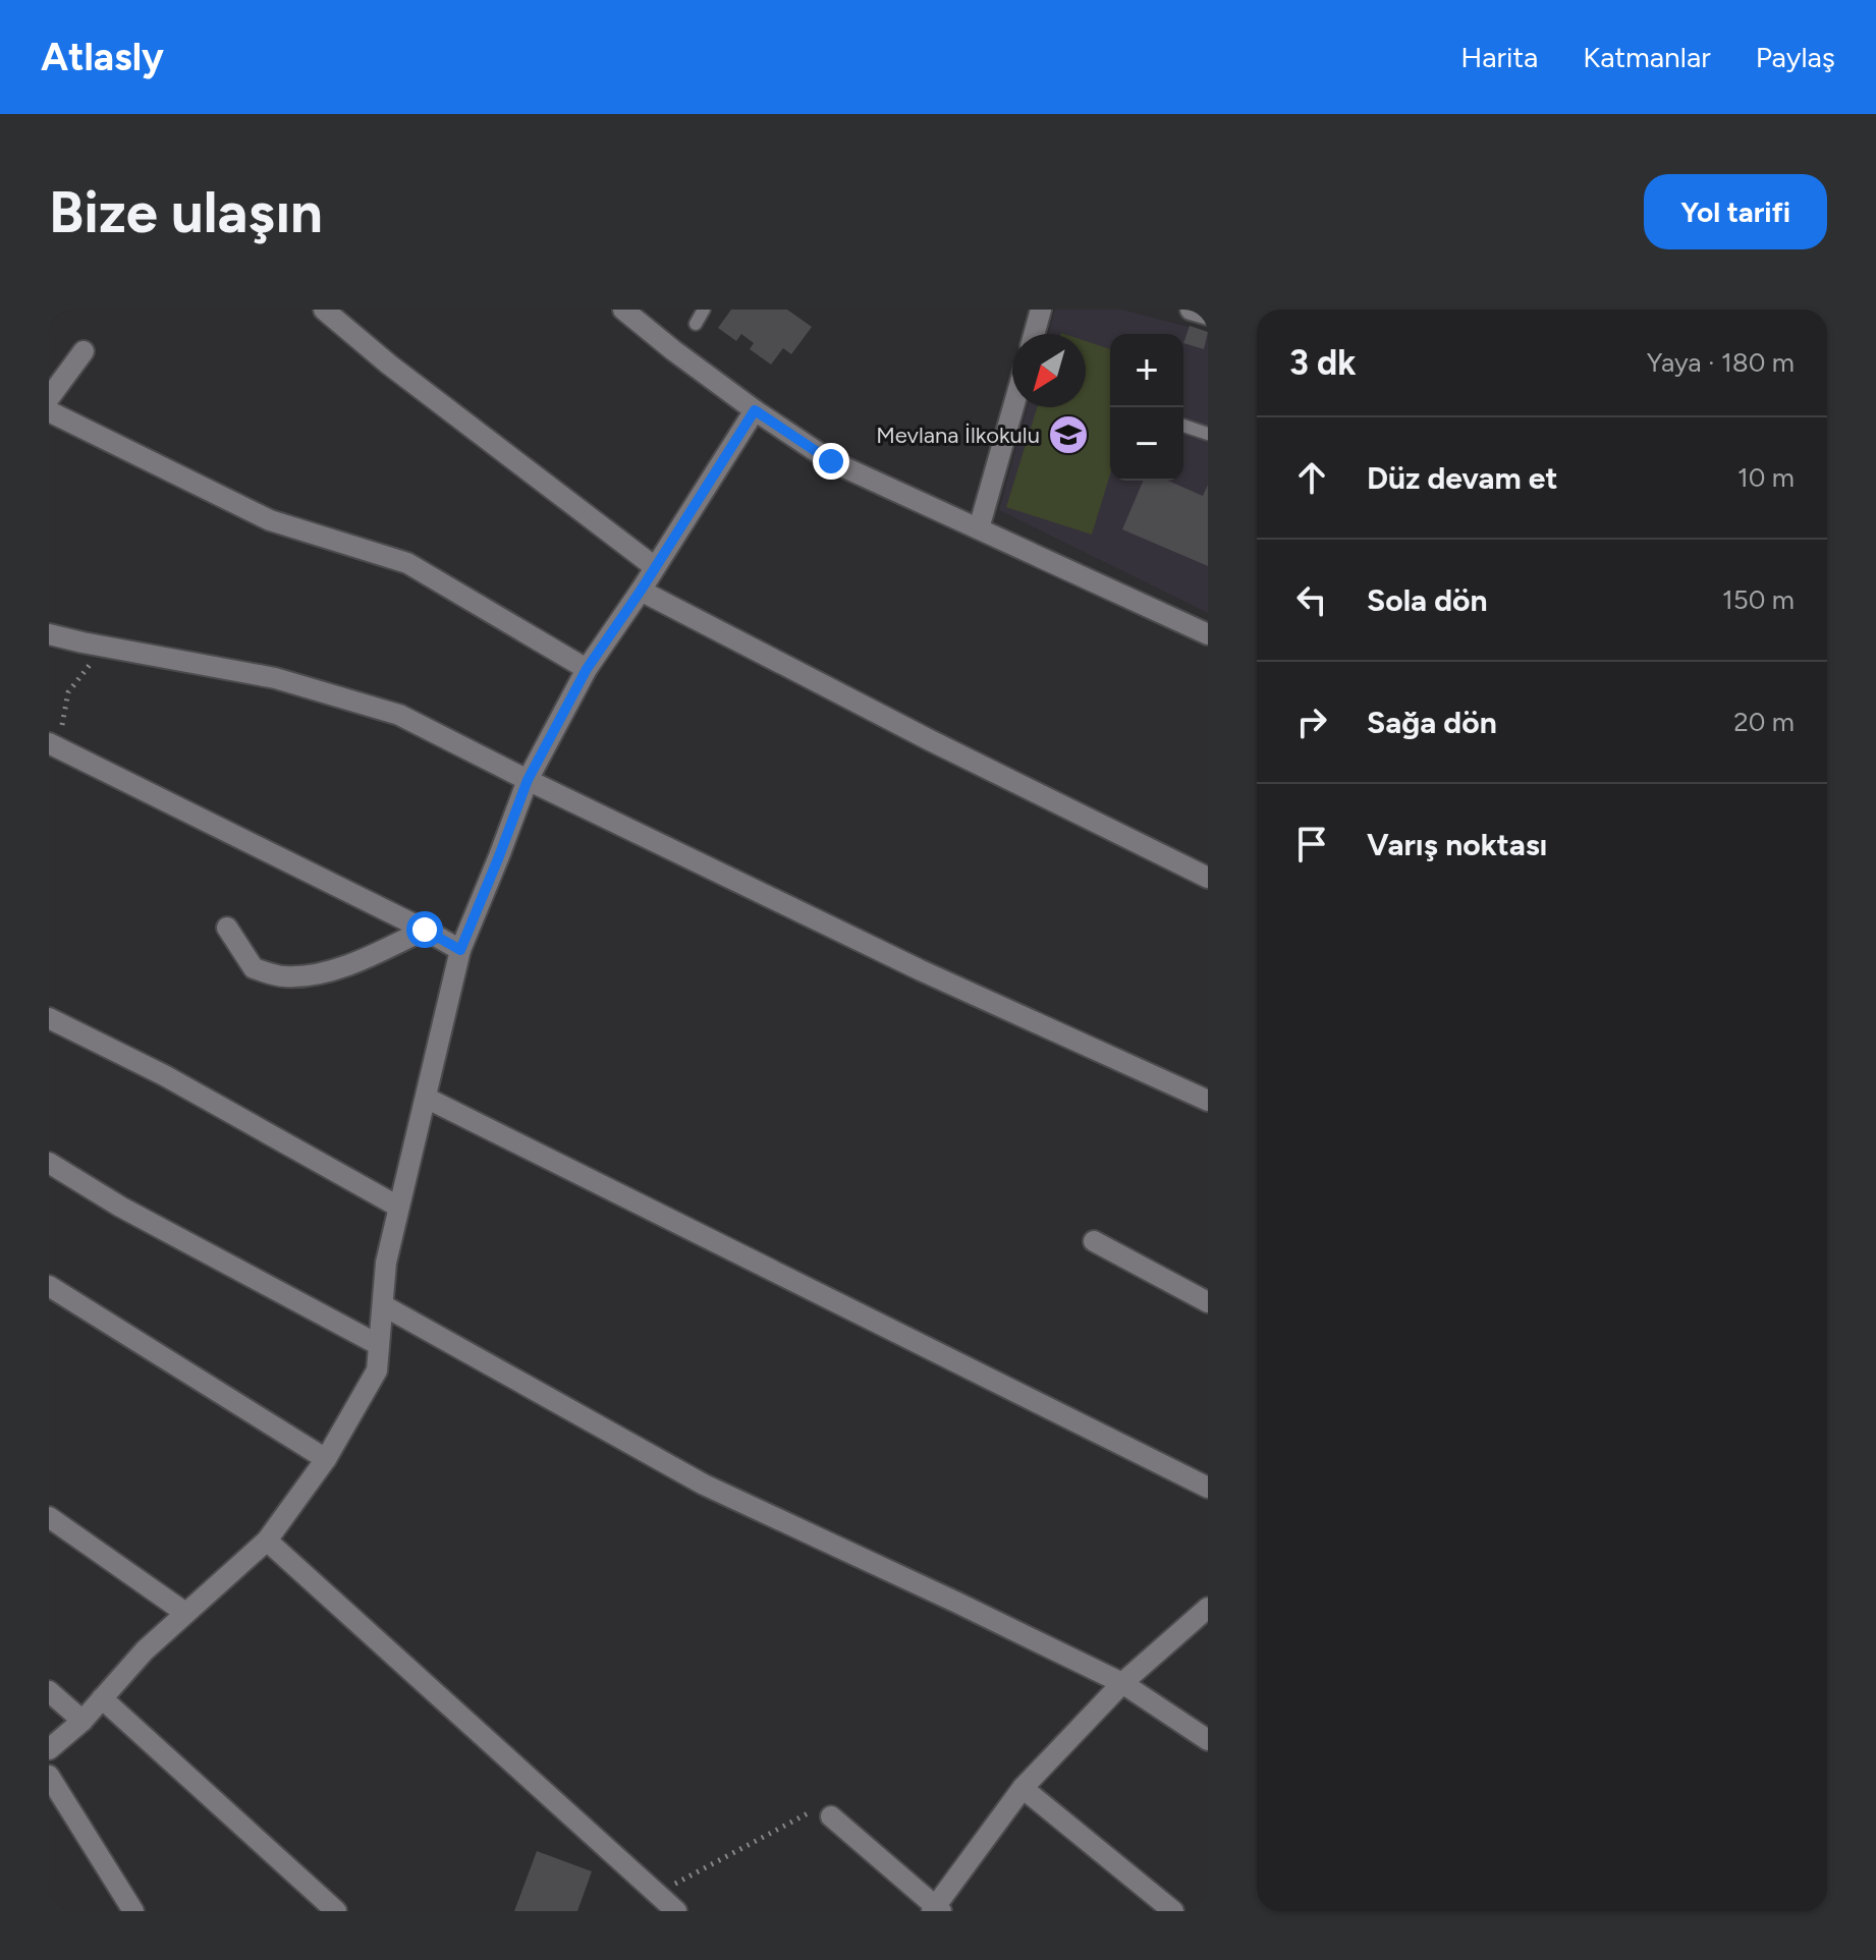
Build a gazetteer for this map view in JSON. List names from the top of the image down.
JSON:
{
  "places": {
    "school or university": ["Mevlana İlkokulu"]
  },
  "north": "bottom left",
  "page": {
    "header": "Atlasly",
    "nav": ["Harita", "Katmanlar", "Paylaş"],
    "buttons": "Yol tarifi",
    "title": "Bize ulaşın",
    "heading": ["3 dk", "Yaya · 180 m"],
    "map_buttons": ["+", "−"],
    "list": [
      ["Düz devam et", "10 m"],
      ["Sola dön", "150 m"],
      ["Sağa dön", "20 m"],
      "Varış noktası"
    ]
  }
}
